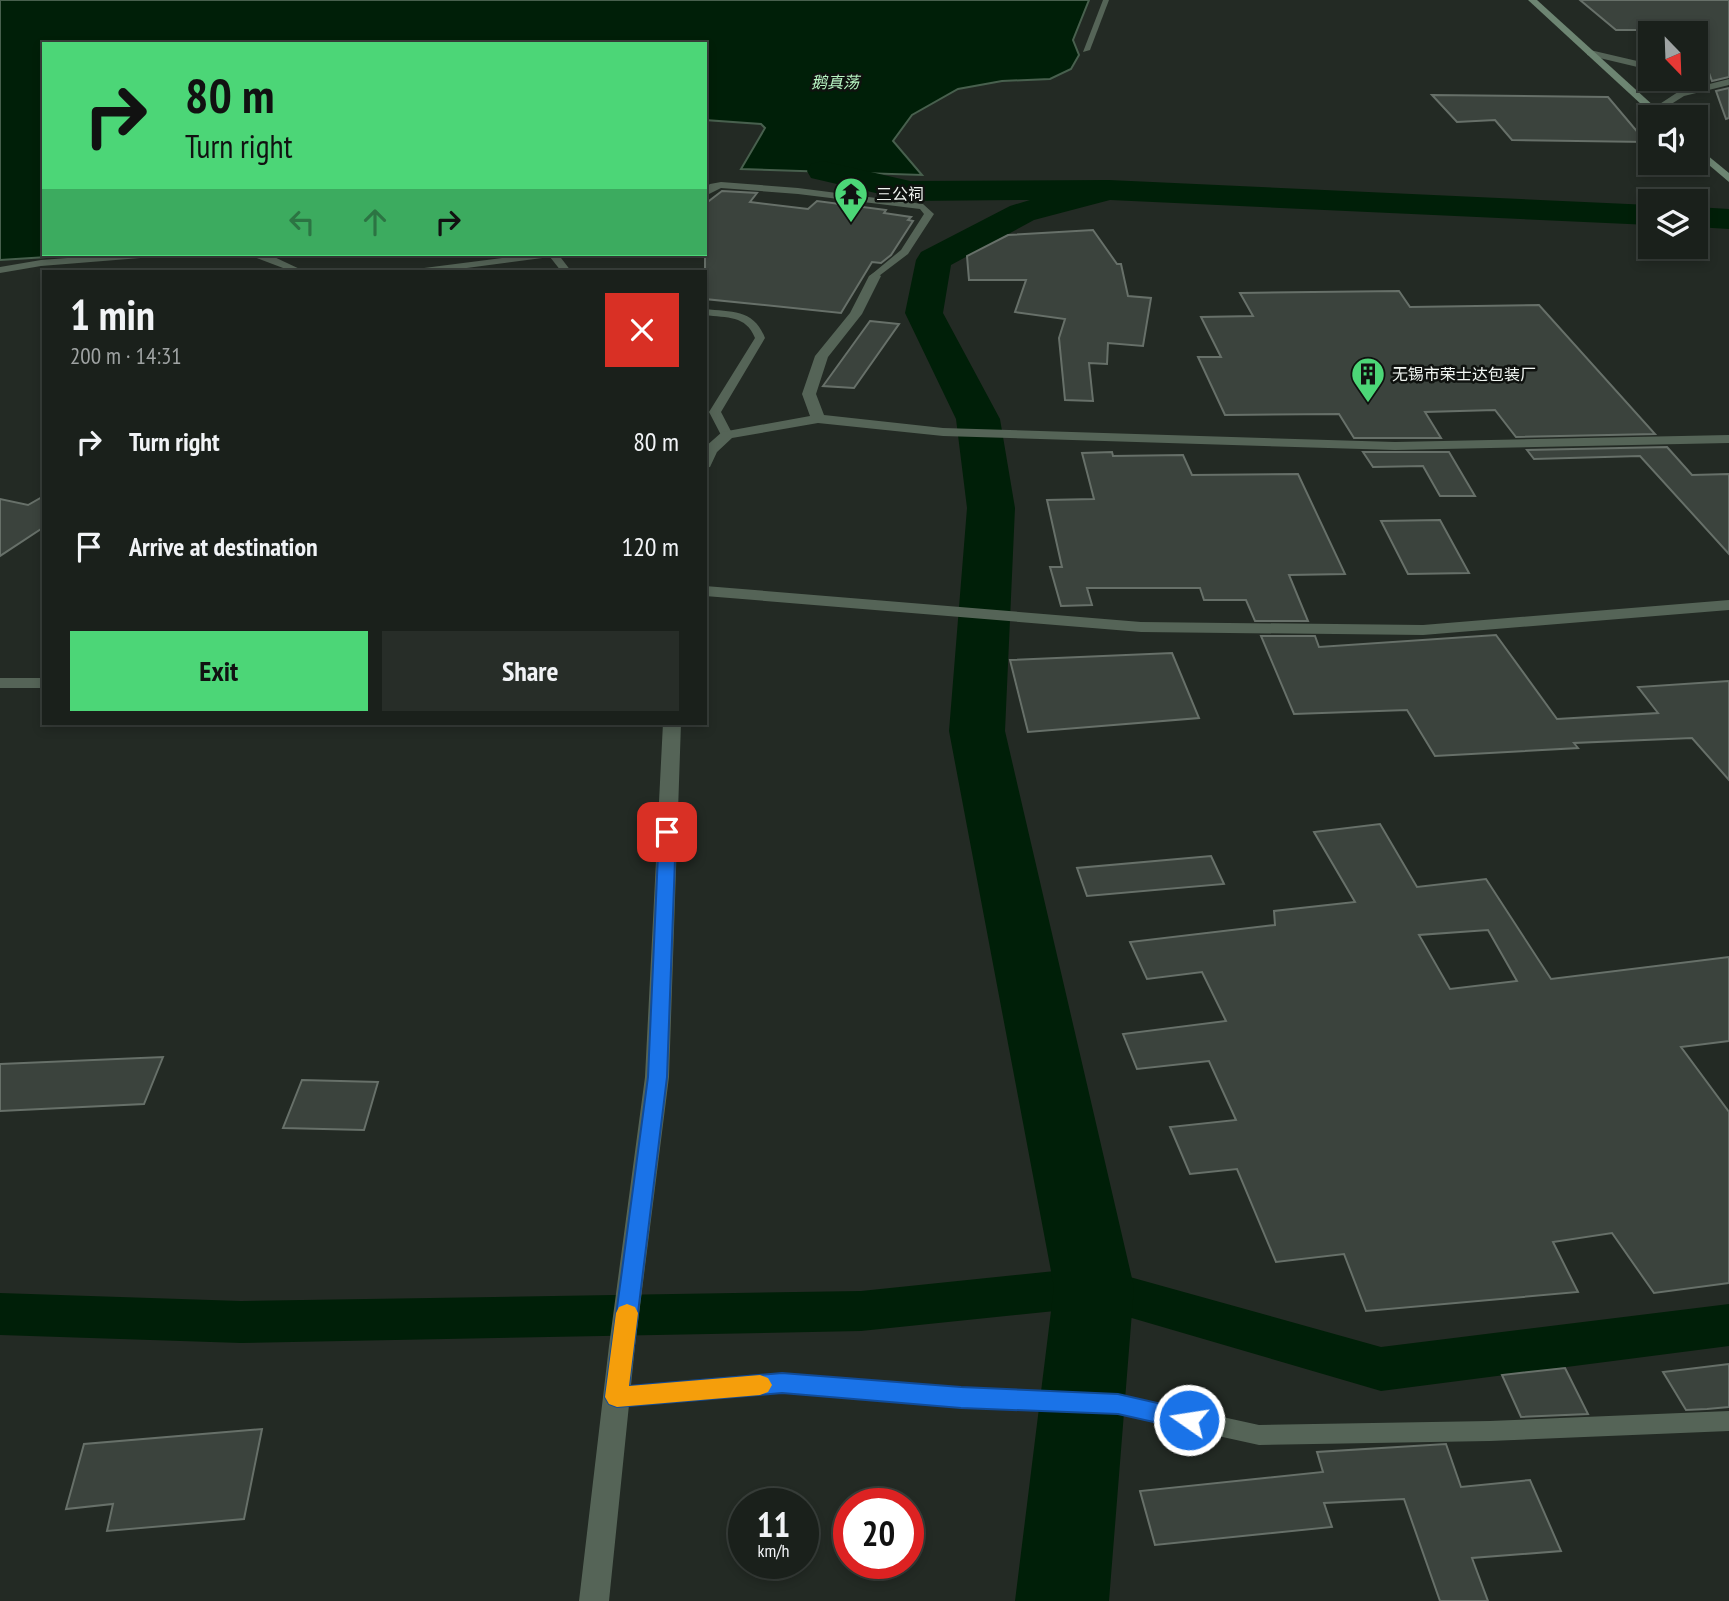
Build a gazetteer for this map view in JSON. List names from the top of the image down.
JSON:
{
  "water": ["鹅真荡"],
  "places": {
    "temple": ["三公祠"],
    "building": ["无锡市荣士达包装厂"]
  },
  "north": "bottom right",
  "page": {
    "turn": ["80 m", "Turn right"],
    "heading": ["1 min", "200 m · 14:31"],
    "list": [
      {
        "name": "Turn right",
        "value": "80 m"
      },
      {
        "name": "Arrive at destination",
        "value": "120 m"
      }
    ],
    "buttons": ["Exit", "Share"],
    "speed": "11 km/h",
    "limit": "20"
  }
}
